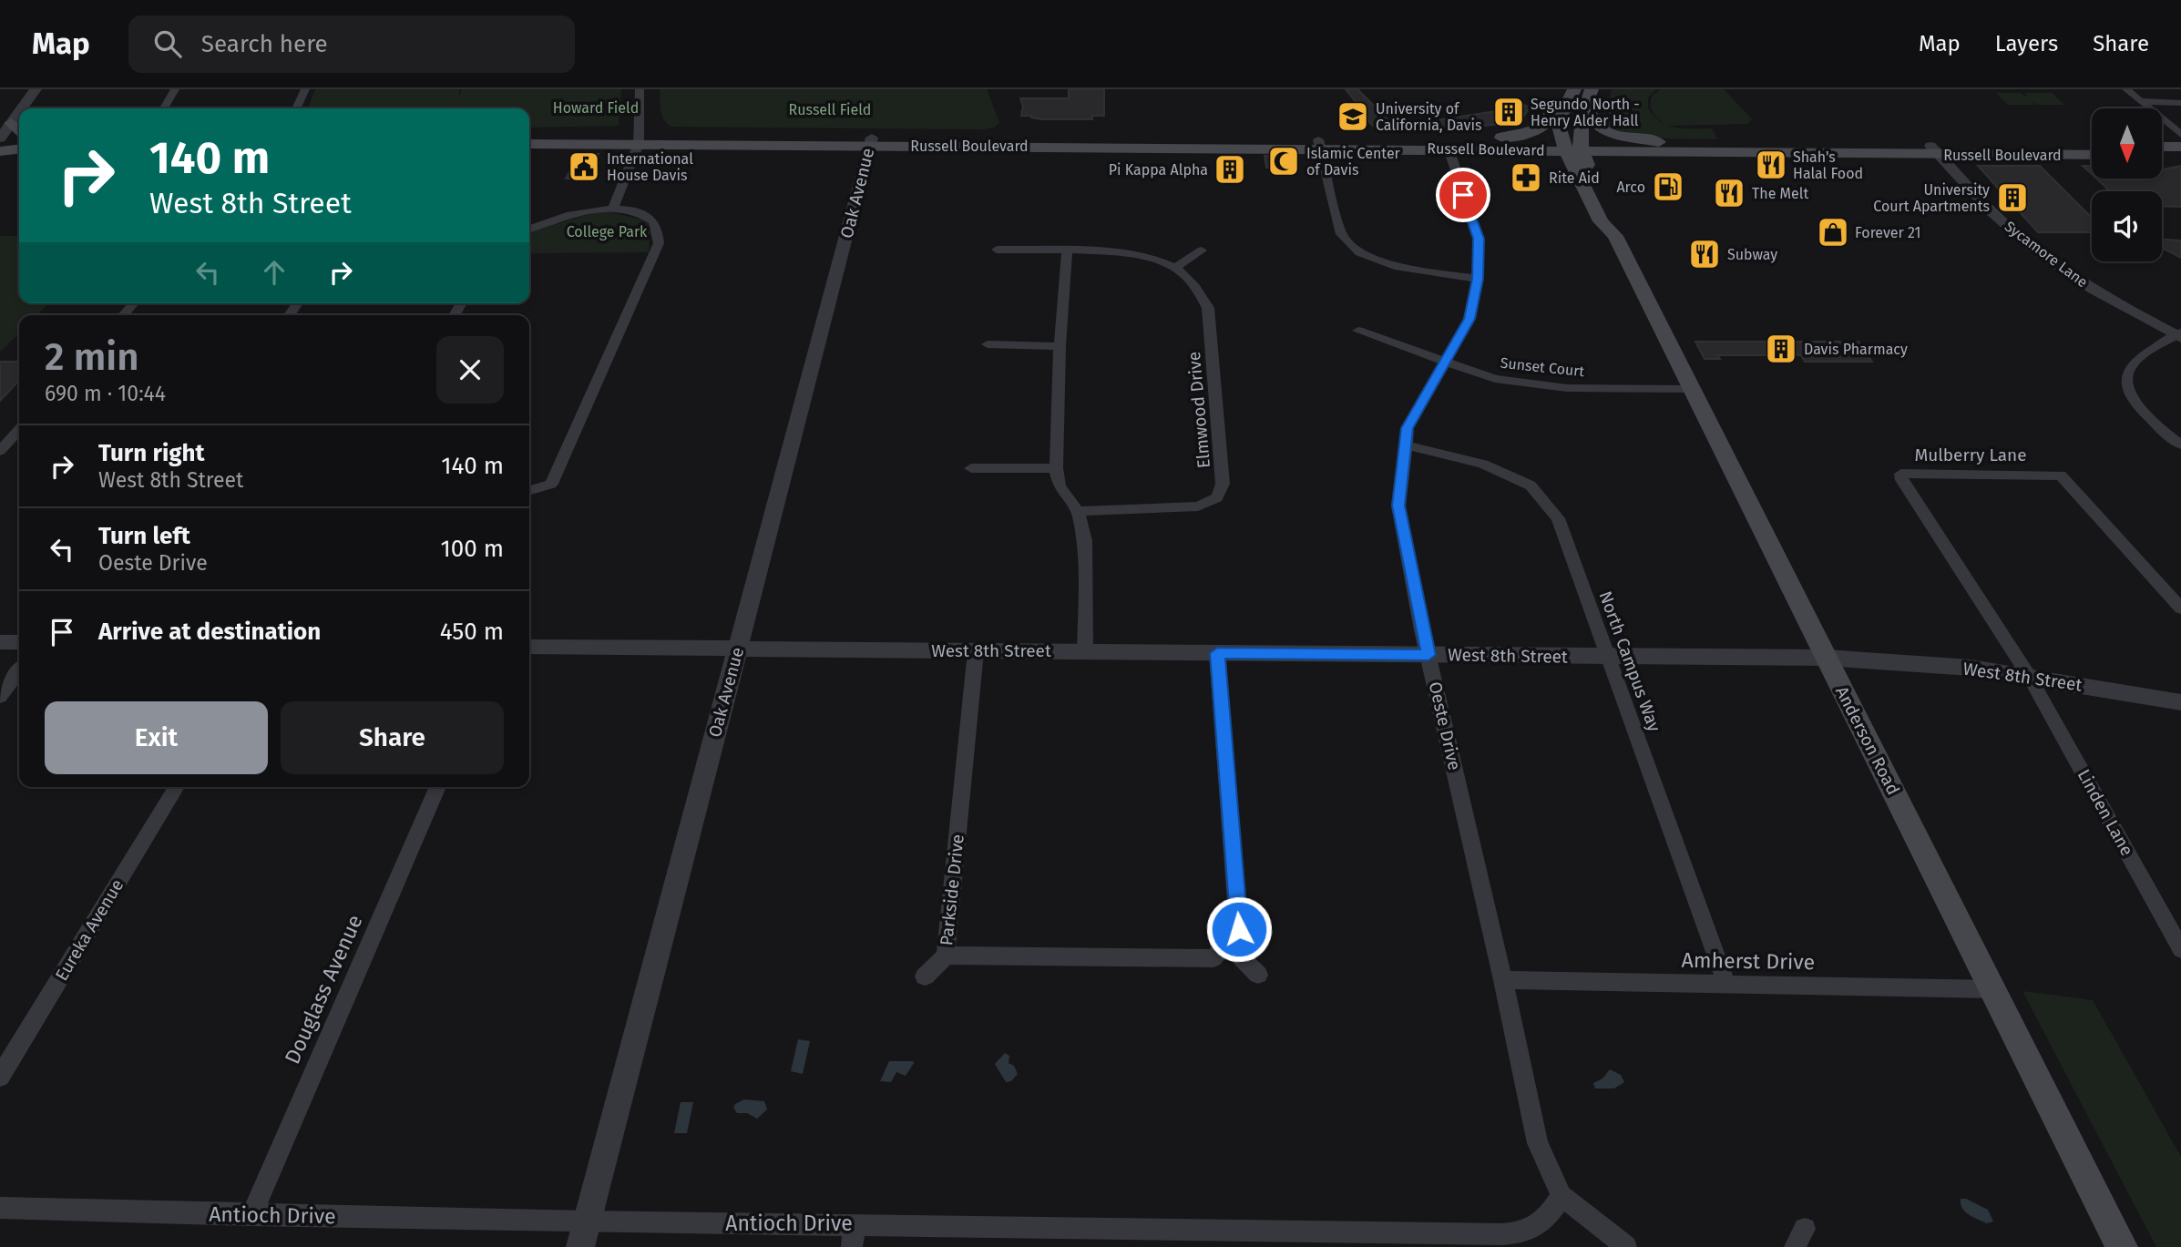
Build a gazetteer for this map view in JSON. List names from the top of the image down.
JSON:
{
  "streets": {
    "main road": ["Russell Boulevard", "Anderson Road"],
    "street": [
      "Oak Avenue",
      "Sycamore Lane",
      "Sunset Court",
      "Elmwood Drive",
      "Mulberry Lane",
      "West 8th Street",
      "North Campus Way",
      "Oeste Drive",
      "Linden Lane",
      "Parkside Drive",
      "Eureka Avenue",
      "Amherst Drive",
      "Douglass Avenue",
      "Antioch Drive"
    ]
  },
  "crossings": [
    ["Russell Boulevard", "Oak Avenue"],
    ["Russell Boulevard", "Sycamore Lane"],
    ["Russell Boulevard", "Oeste Drive"],
    ["Russell Boulevard", "Anderson Road"],
    ["Oak Avenue", "West 8th Street"],
    ["Oak Avenue", "Antioch Drive"],
    ["Sunset Court", "Oeste Drive"],
    ["Sunset Court", "Anderson Road"],
    ["Mulberry Lane", "West 8th Street"],
    ["Mulberry Lane", "Linden Lane"],
    ["West 8th Street", "North Campus Way"],
    ["West 8th Street", "Oeste Drive"],
    ["West 8th Street", "Anderson Road"],
    ["West 8th Street", "Linden Lane"],
    ["West 8th Street", "Parkside Drive"],
    ["North Campus Way", "Oeste Drive"],
    ["North Campus Way", "Amherst Drive"],
    ["Oeste Drive", "Amherst Drive"],
    ["Oeste Drive", "Antioch Drive"],
    ["Anderson Road", "Amherst Drive"],
    ["Douglass Avenue", "Antioch Drive"]
  ],
  "parks": ["Howard Field", "Russell Field", "College Park"],
  "places": {
    "building": [
      "Segundo North - Henry Alder Hall",
      "Pi Kappa Alpha",
      "University Court Apartments",
      "Davis Pharmacy"
    ],
    "school or university": ["University of California, Davis"],
    "mosque": ["Islamic Center of Davis"],
    "restaurant": ["Shah's Halal Food", "The Melt", "Subway"],
    "public building": ["International House Davis"],
    "pharmacy": ["Rite Aid"],
    "fuel station": ["Arco"],
    "shop": ["Forever 21"]
  },
  "north": "bottom",
  "page": {
    "header": "Map",
    "search": "Search here",
    "nav": ["Map", "Layers", "Share"],
    "turn": ["140 m", "West 8th Street"],
    "heading": ["2 min", "690 m · 10:44"],
    "list": [
      {
        "name": "Turn right",
        "note": "West 8th Street",
        "value": "140 m"
      },
      {
        "name": "Turn left",
        "note": "Oeste Drive",
        "value": "100 m"
      },
      {
        "name": "Arrive at destination",
        "value": "450 m"
      }
    ],
    "buttons": ["Exit", "Share"]
  }
}
